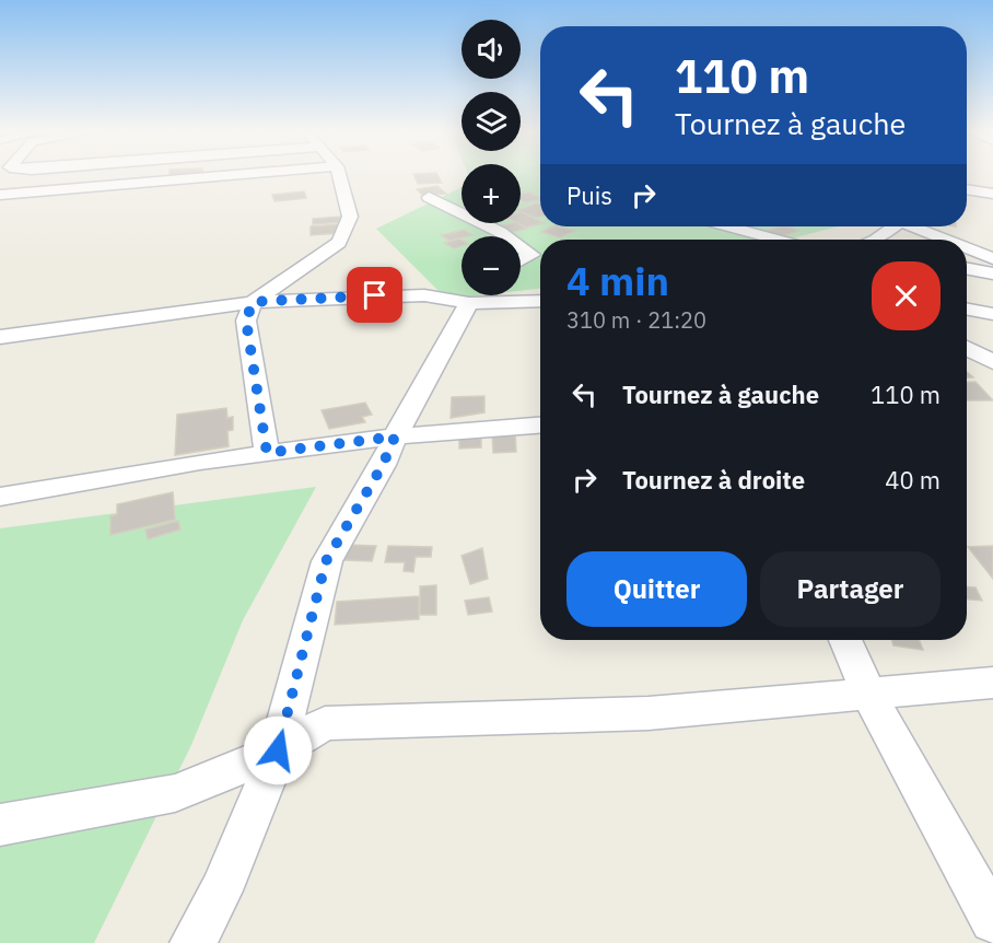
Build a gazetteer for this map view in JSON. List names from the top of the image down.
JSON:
{
  "page": {
    "map_buttons": ["+", "−"],
    "turn": ["110 m", "Tournez à gauche"],
    "then": "Puis",
    "heading": ["4 min", "310 m · 21:20"],
    "list": [
      {
        "name": "Tournez à gauche",
        "value": "110 m"
      },
      {
        "name": "Tournez à droite",
        "value": "40 m"
      }
    ],
    "buttons": ["Quitter", "Partager"]
  }
}
